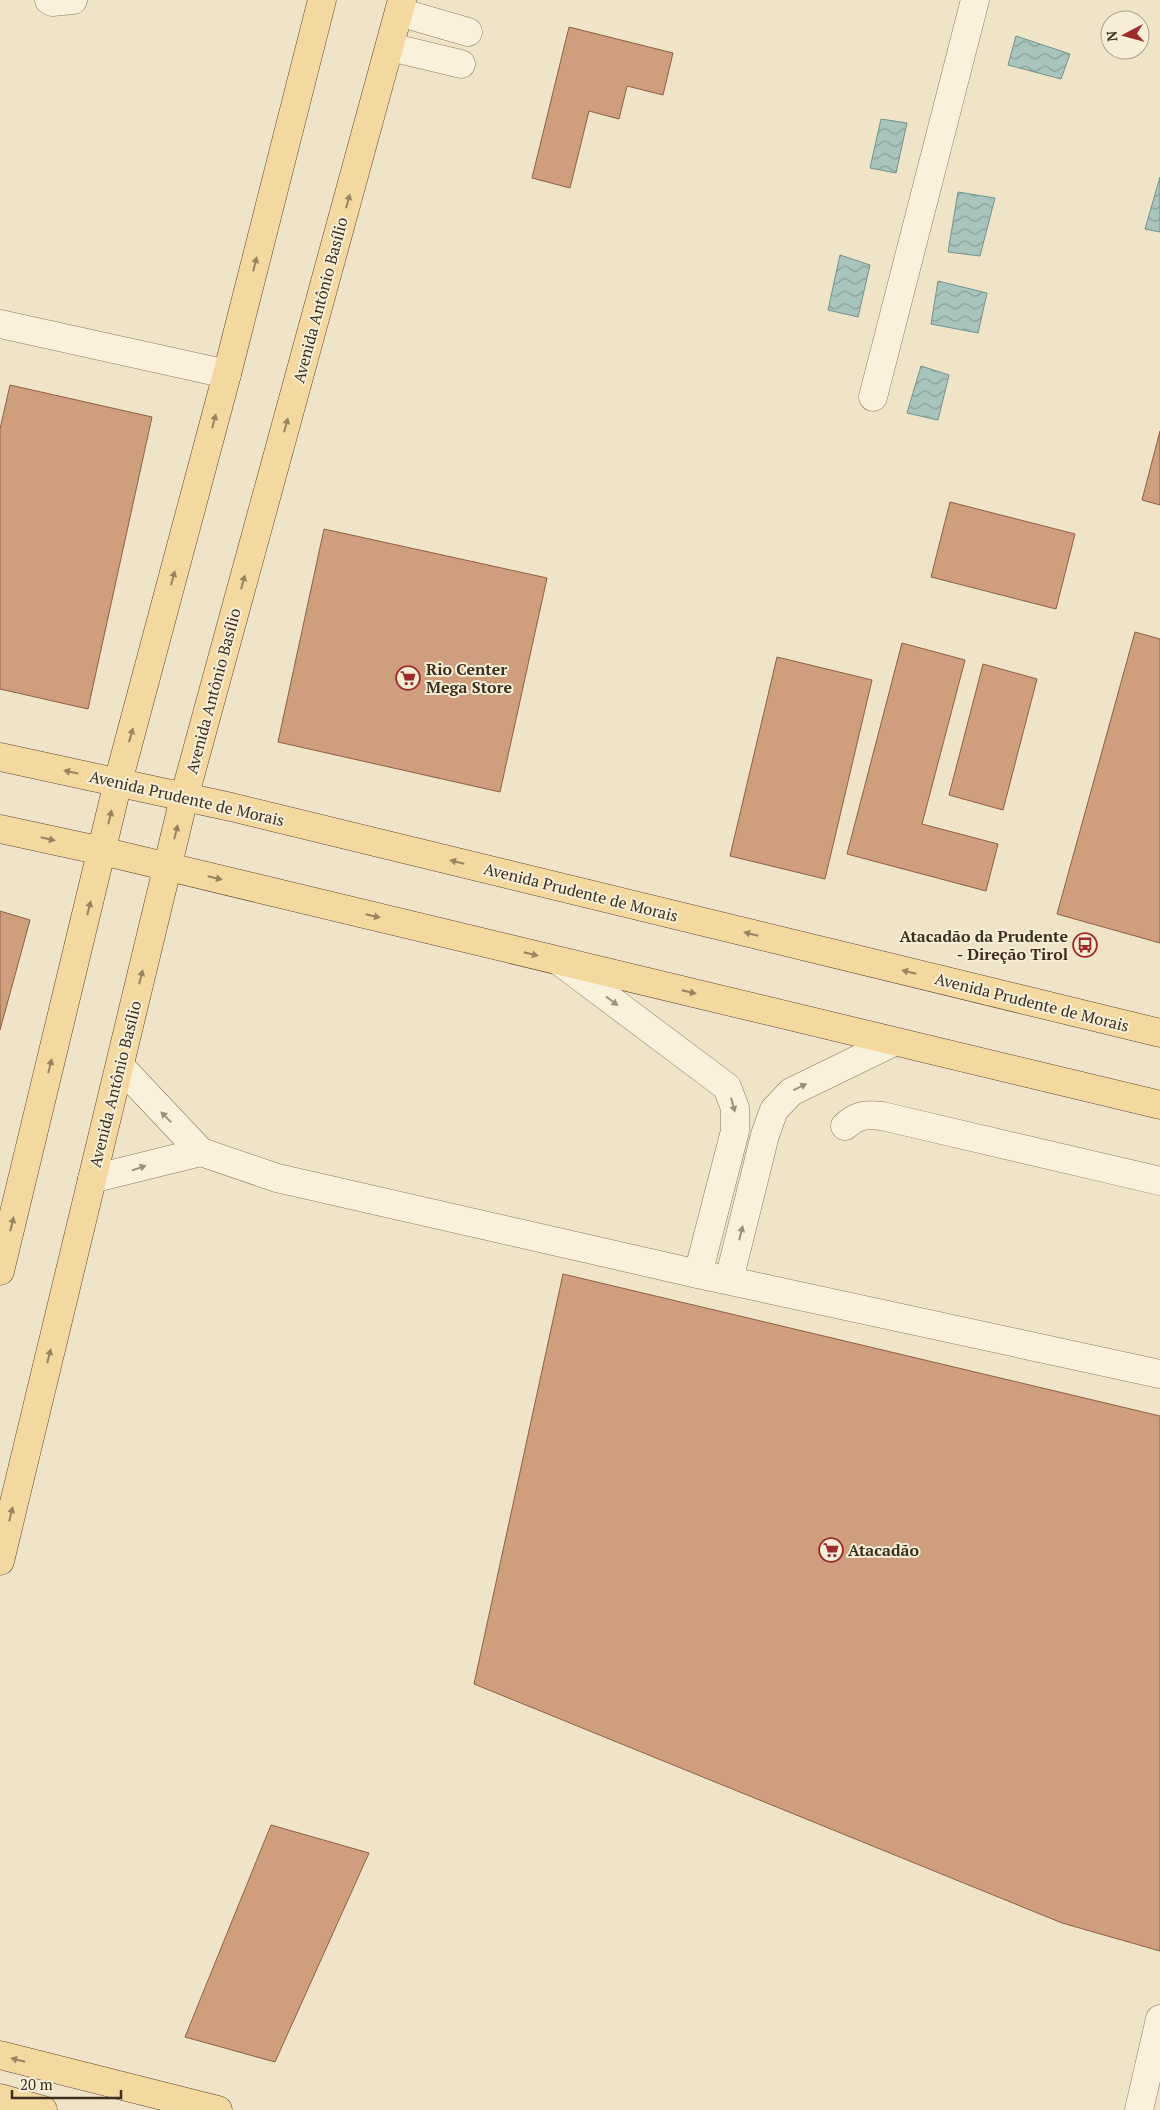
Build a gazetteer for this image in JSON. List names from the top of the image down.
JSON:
{
  "streets": {
    "main road": ["Avenida Antônio Basílio", "Avenida Prudente de Morais"]
  },
  "crossings": [
    ["Avenida Antônio Basílio", "Avenida Prudente de Morais"]
  ],
  "places": {
    "supermarket": ["Rio Center Mega Store", "Atacadão"],
    "bus stop": ["Atacadão da Prudente - Direção Tirol"]
  },
  "scale_bar": "20 m",
  "north": "left"
}
